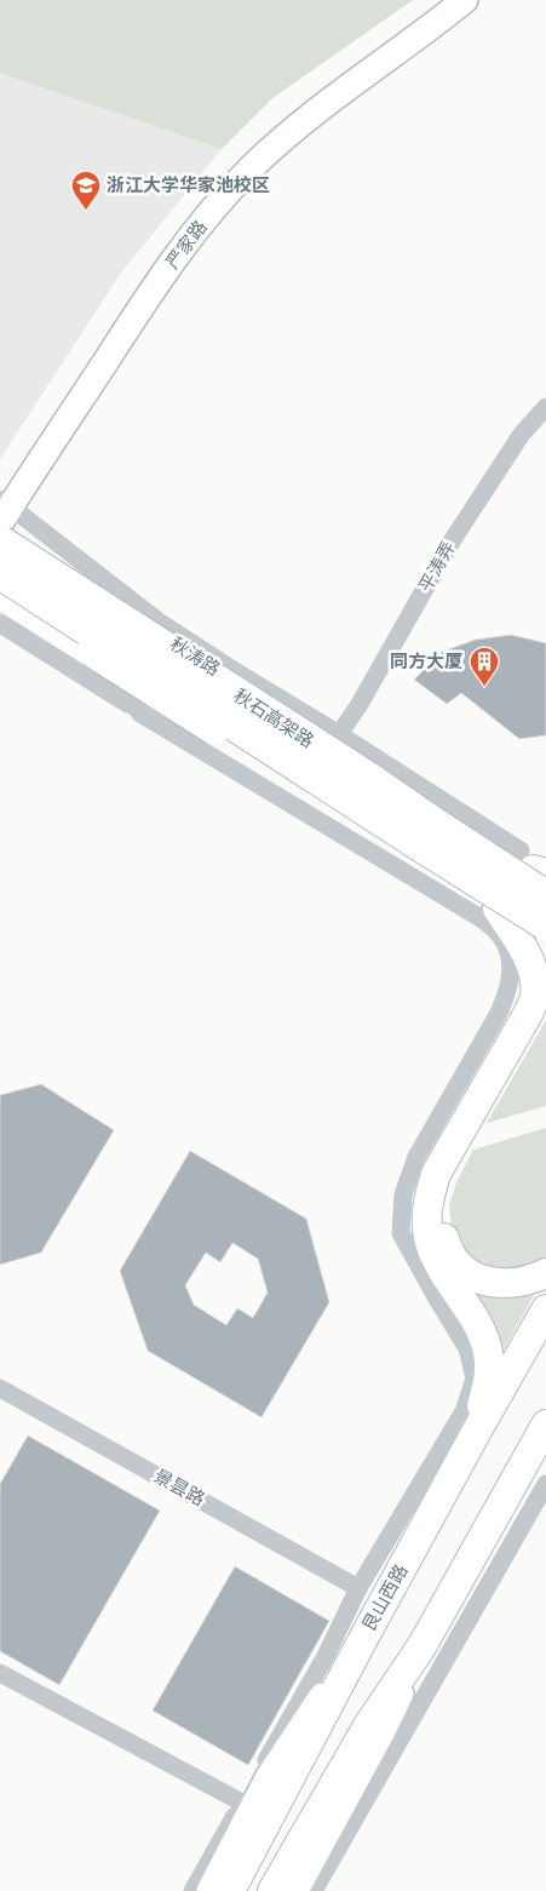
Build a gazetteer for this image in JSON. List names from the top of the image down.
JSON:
{
  "streets": {
    "highway": ["秋石高架路"],
    "main road": ["秋涛路", "艮山西路"],
    "street": ["严家路", "平涛弄", "景昙路"]
  },
  "crossings": [
    ["严家路", "秋涛路"],
    ["秋涛路", "秋石高架路"]
  ],
  "places": {
    "school or university": ["浙江大学华家池校区"],
    "building": ["同方大厦"]
  }
}
